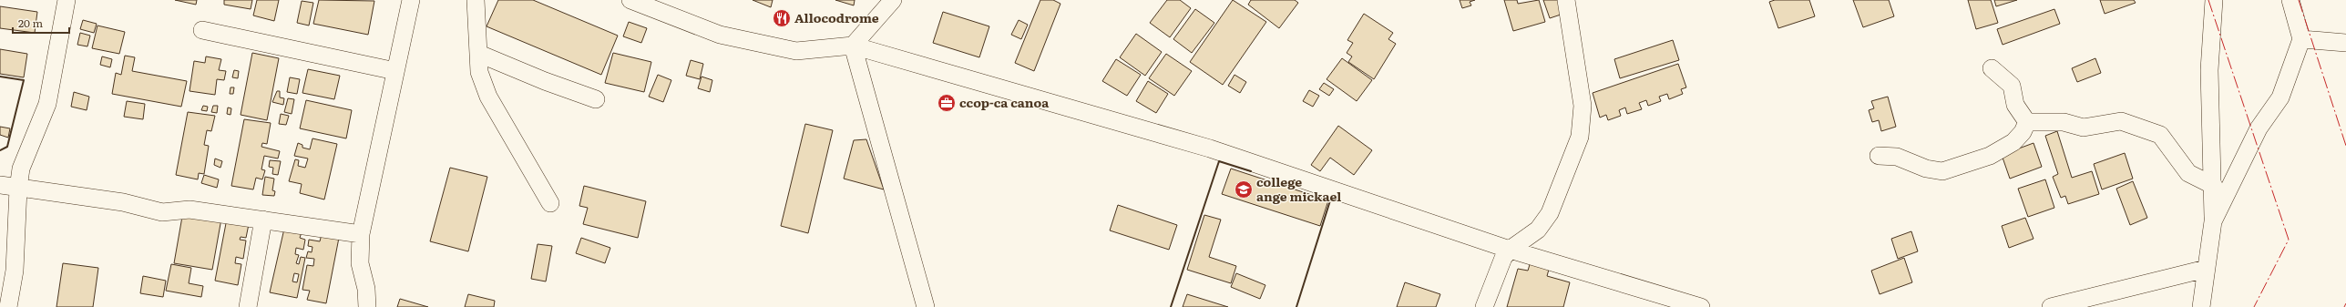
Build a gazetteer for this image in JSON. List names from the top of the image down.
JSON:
{
  "places": {
    "restaurant": ["Allocodrome"],
    "office": ["ccop-ca canoa"],
    "school or university": ["college ange mickael"]
  },
  "scale_bar": "20 m"
}
